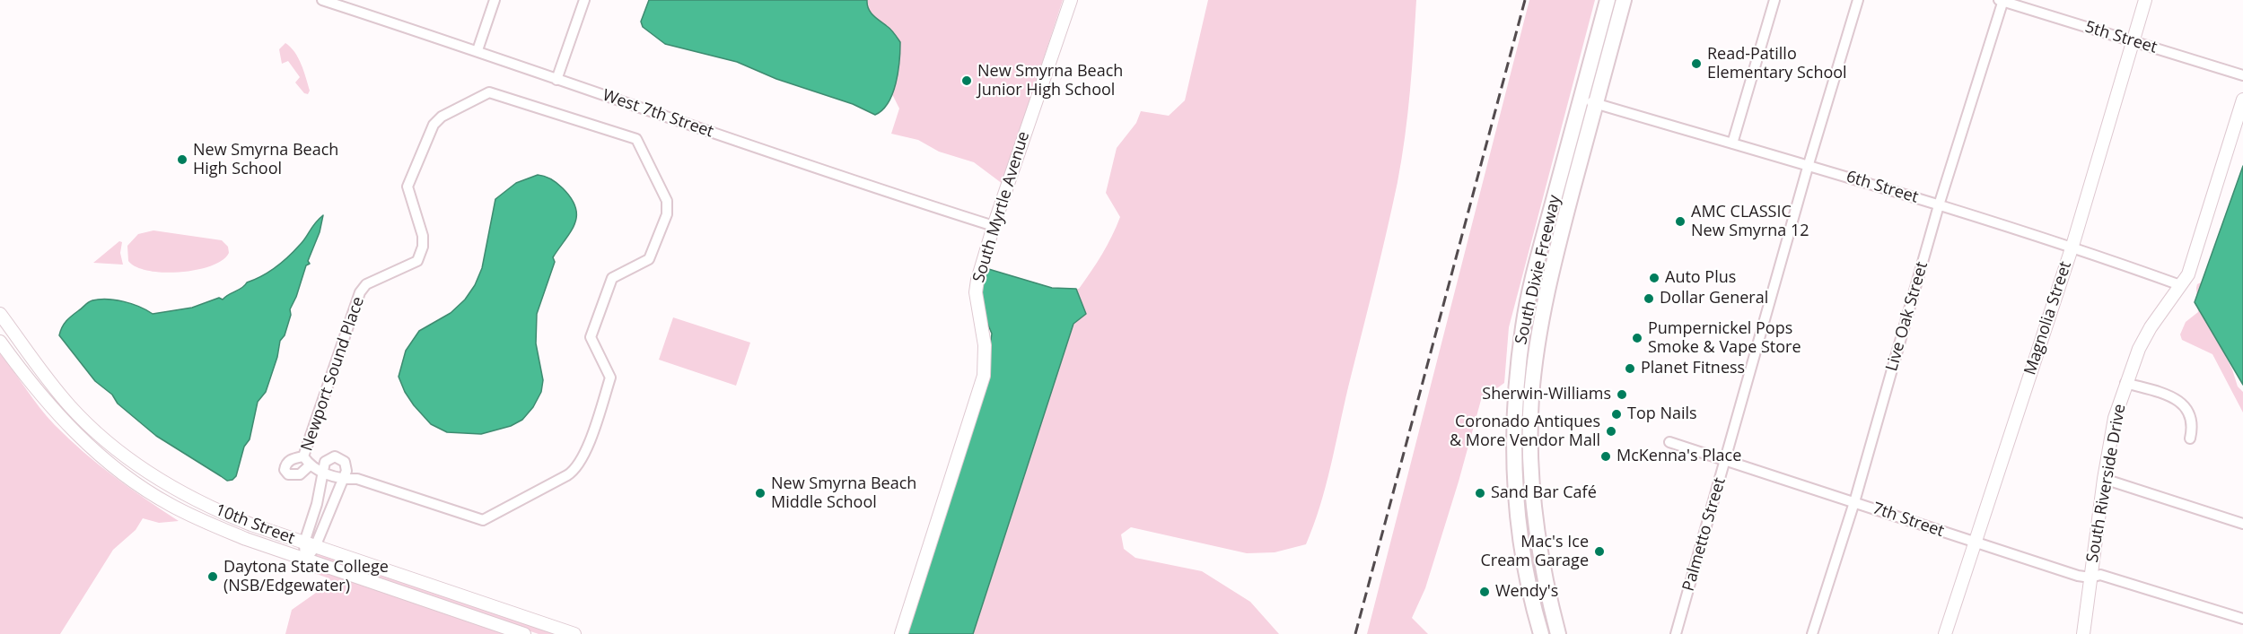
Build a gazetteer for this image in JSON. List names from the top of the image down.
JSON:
{
  "streets": {
    "main road": ["South Dixie Freeway"],
    "street": [
      "5th Street",
      "West 7th Street",
      "6th Street",
      "South Myrtle Avenue",
      "Live Oak Street",
      "Magnolia Street",
      "Newport Sound Place",
      "South Riverside Drive",
      "7th Street",
      "10th Street",
      "Palmetto Street"
    ]
  },
  "crossings": [
    ["5th Street", "Live Oak Street"],
    ["5th Street", "Magnolia Street"],
    ["West 7th Street", "South Myrtle Avenue"],
    ["6th Street", "South Dixie Freeway"],
    ["6th Street", "Live Oak Street"],
    ["6th Street", "Magnolia Street"],
    ["6th Street", "South Riverside Drive"],
    ["6th Street", "Palmetto Street"],
    ["Live Oak Street", "7th Street"],
    ["Magnolia Street", "7th Street"],
    ["Newport Sound Place", "10th Street"],
    ["South Riverside Drive", "7th Street"],
    ["7th Street", "Palmetto Street"]
  ],
  "places": [
    "Read-Patillo Elementary School",
    "New Smyrna Beach Junior High School",
    "New Smyrna Beach High School",
    "AMC CLASSIC New Smyrna 12",
    "Auto Plus",
    "Dollar General",
    "Pumpernickel Pops Smoke & Vape Store",
    "Planet Fitness",
    "Sherwin-Williams",
    "Top Nails",
    "Coronado Antiques & More Vendor Mall",
    "McKenna's Place",
    "New Smyrna Beach Middle School",
    "Sand Bar Café",
    "Mac's Ice Cream Garage",
    "Daytona State College (NSB/Edgewater)",
    "Wendy's"
  ]
}
